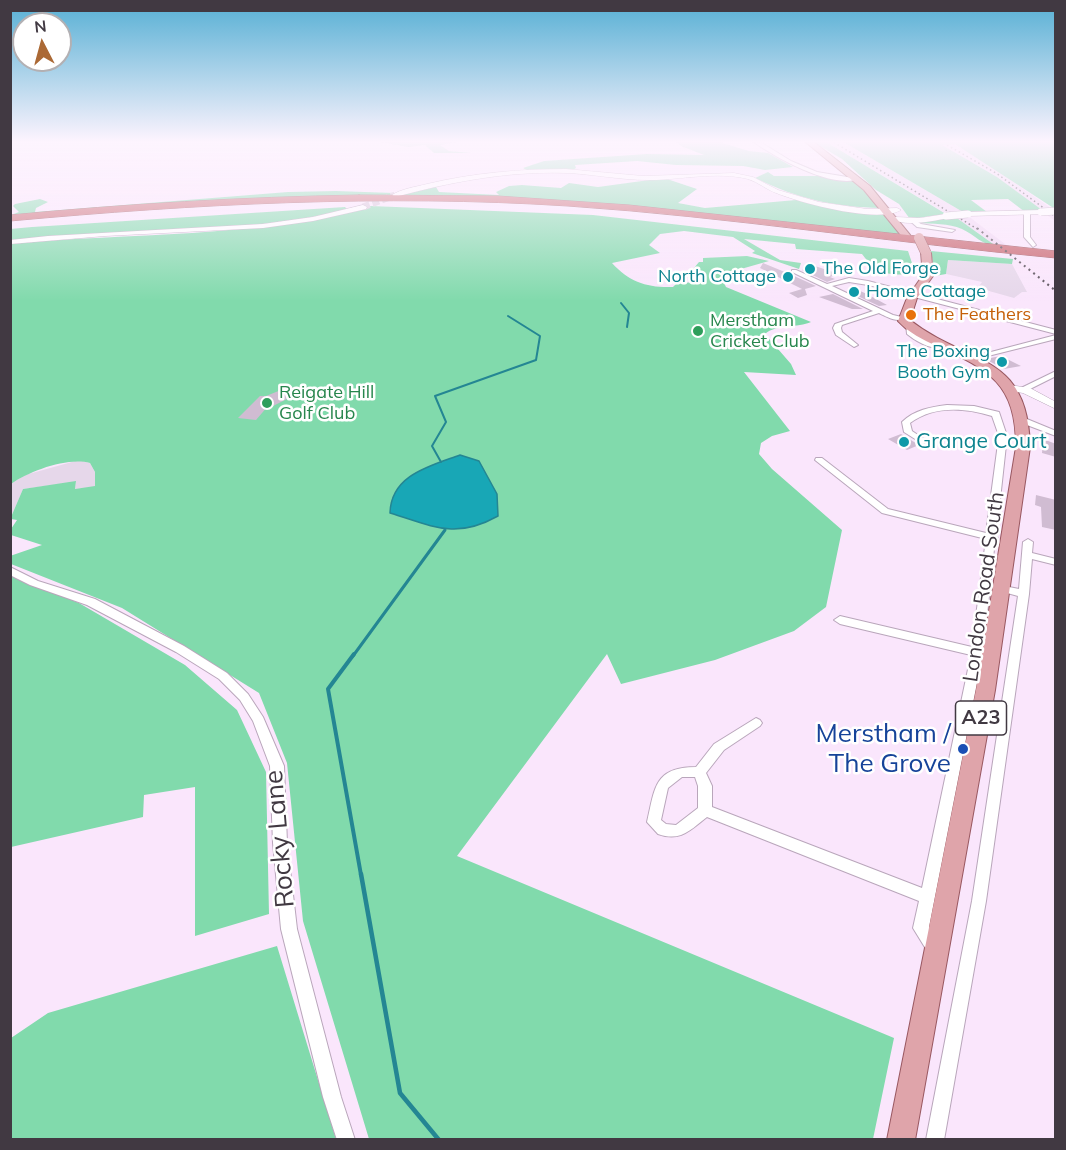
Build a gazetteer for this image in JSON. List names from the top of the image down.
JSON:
{
  "streets": {
    "main road": ["London Road South", "A23"],
    "street": ["Rocky Lane"]
  },
  "crossings": [
    ["London Road South", "A23"]
  ],
  "places": [
    "The Old Forge",
    "North Cottage",
    "Home Cottage",
    "The Feathers",
    "Merstham Cricket Club",
    "The Boxing Booth Gym",
    "Reigate Hill Golf Club",
    "Grange Court",
    "Merstham / The Grove"
  ],
  "north": "top"
}
